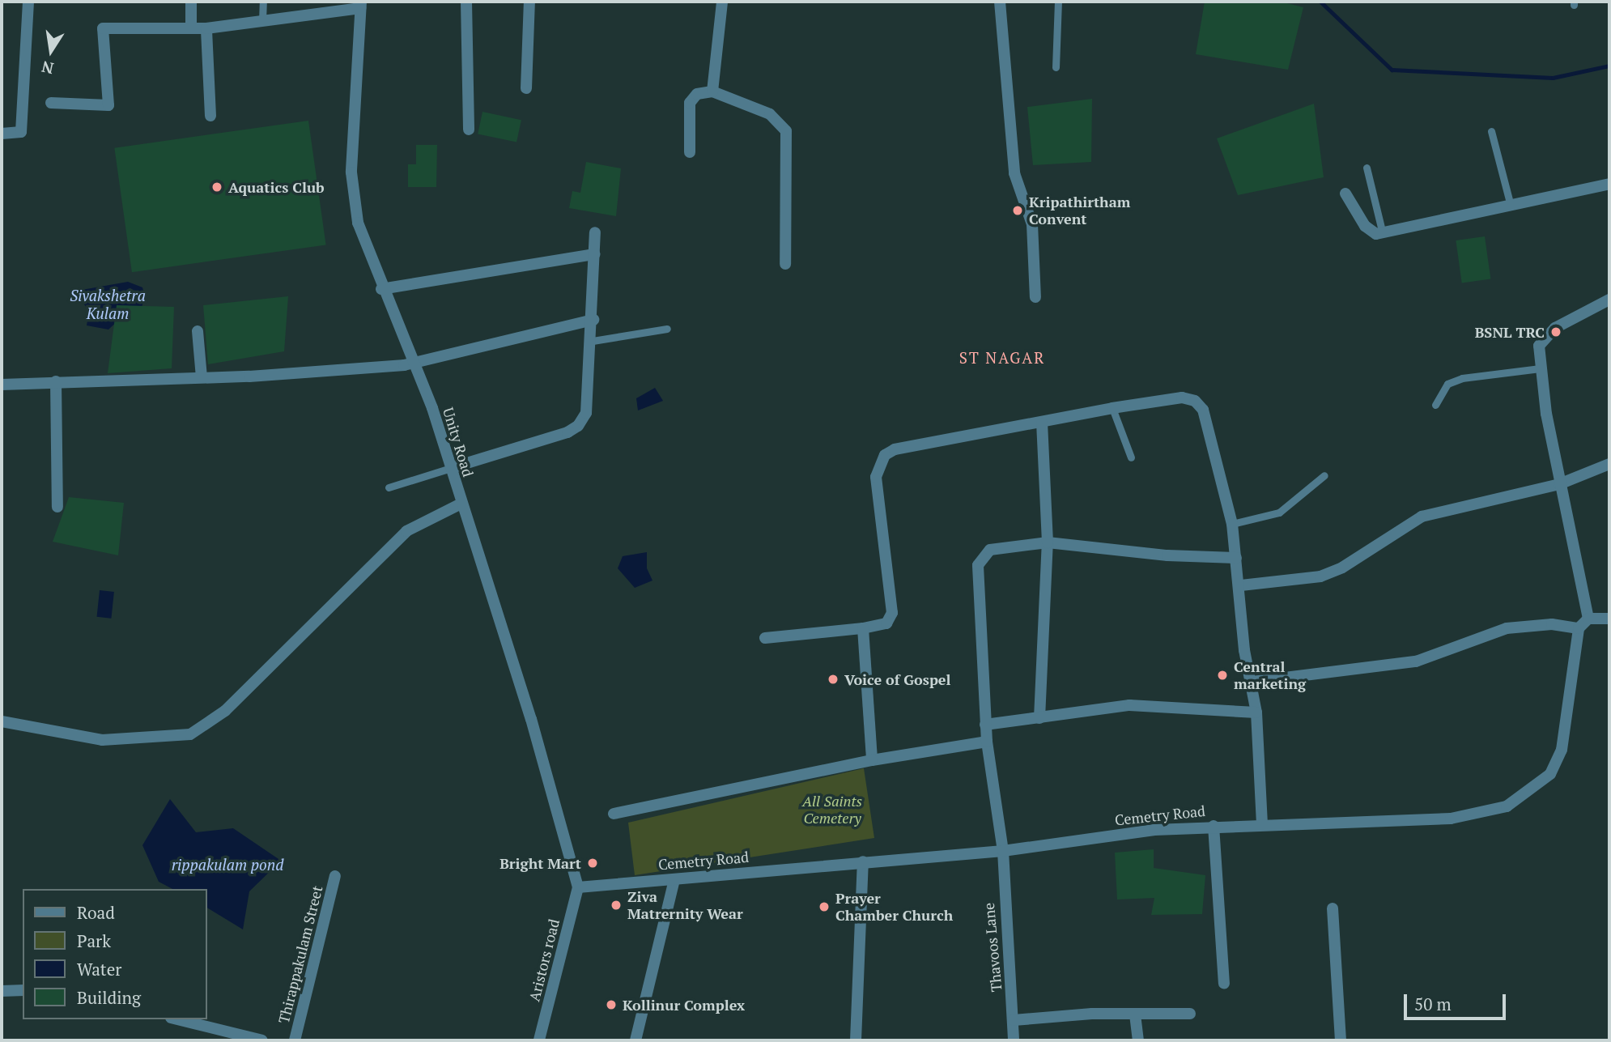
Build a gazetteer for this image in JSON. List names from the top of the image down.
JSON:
{
  "streets": {
    "street": [
      "Unity Road",
      "Cemetry Road",
      "Thavoos Lane",
      "Thirappakulam Street",
      "Aristors road"
    ]
  },
  "crossings": [
    ["Unity Road", "Cemetry Road"],
    ["Unity Road", "Aristors road"],
    ["Cemetry Road", "Thavoos Lane"],
    ["Cemetry Road", "Aristors road"]
  ],
  "districts": ["ST NAGAR"],
  "water": ["Sivakshetra Kulam", "rippakulam pond"],
  "parks": ["All Saints Cemetery"],
  "places": [
    "Aquatics Club",
    "Kripathirtham Convent",
    "BSNL TRC",
    "Central marketing",
    "Voice of Gospel",
    "Bright Mart",
    "Ziva Matrernity Wear",
    "Prayer Chamber Church",
    "Kollinur Complex"
  ],
  "legend": [
    "Road",
    "Park",
    "Water",
    "Building"
  ],
  "scale_bar": "50 m",
  "north": "bottom"
}
